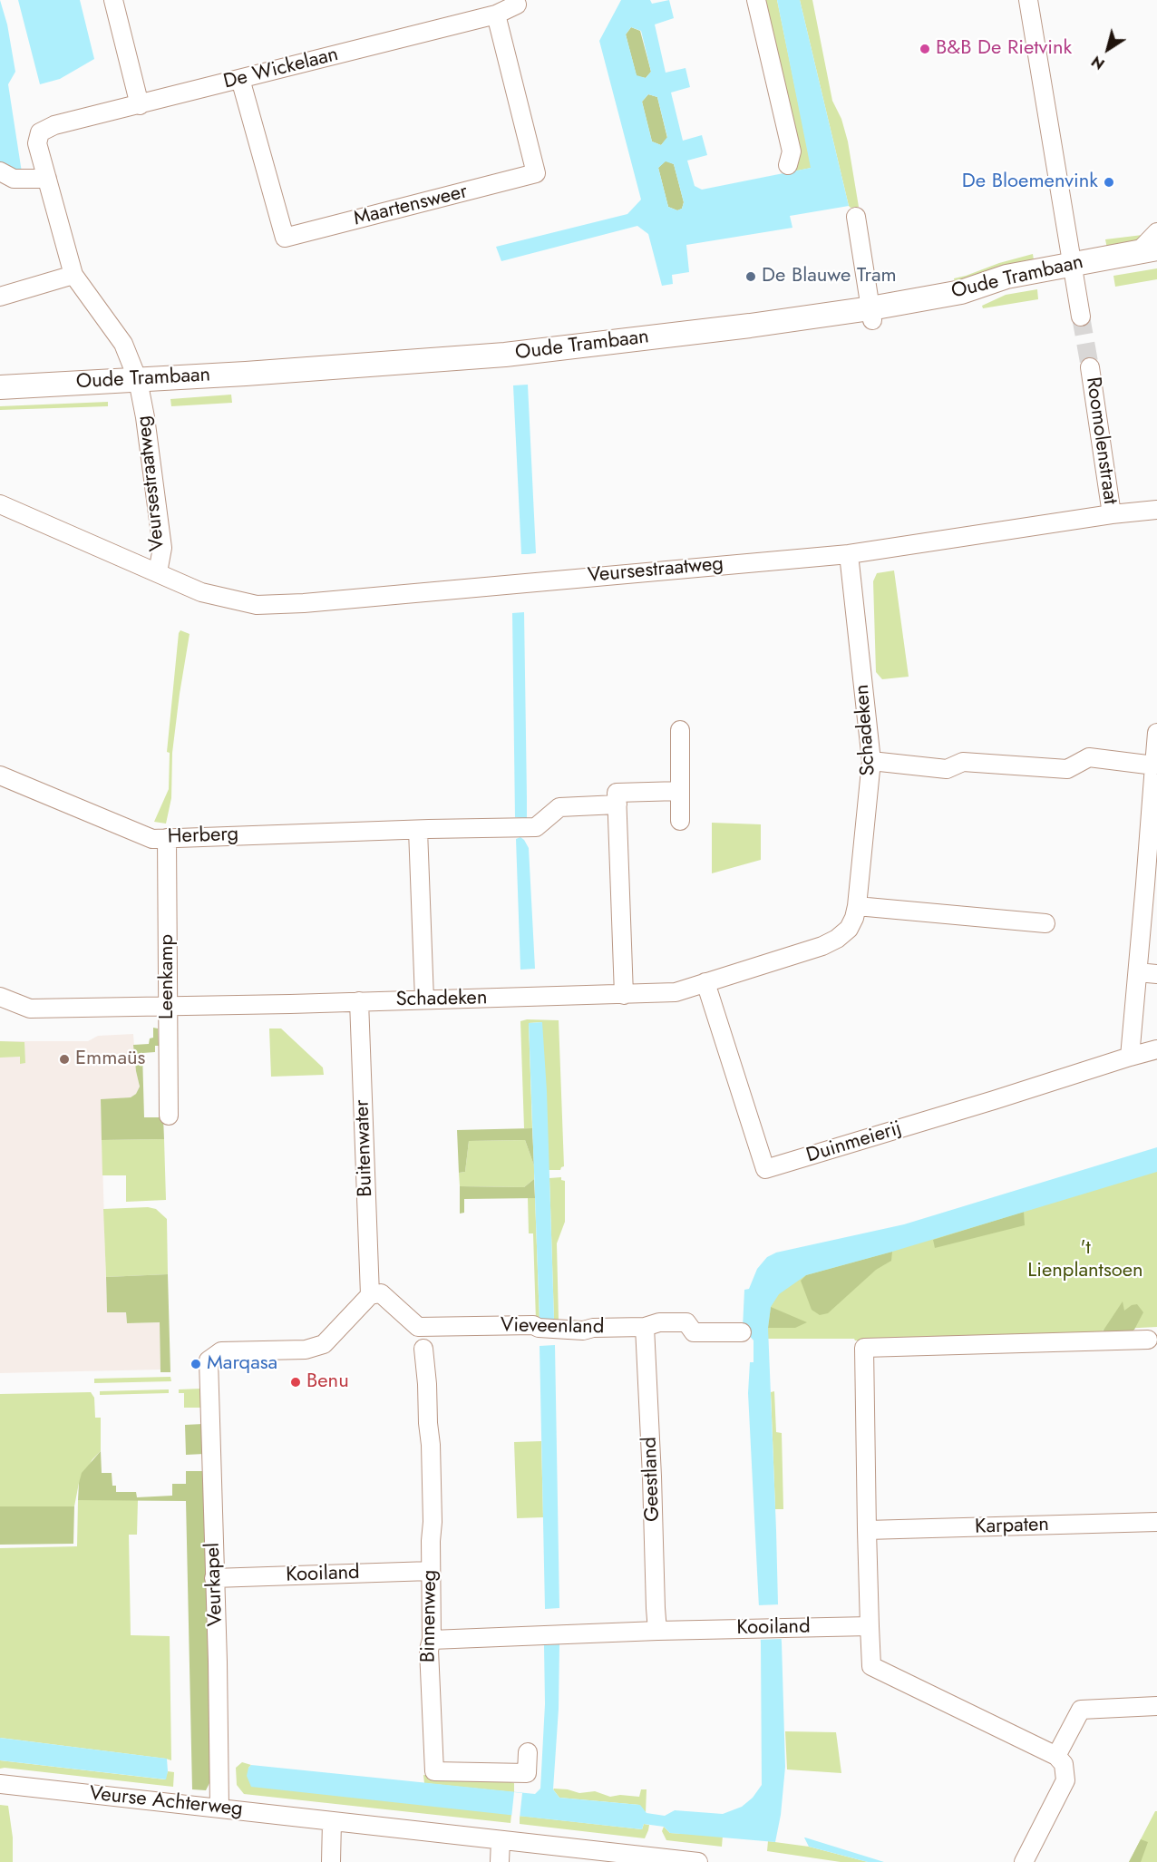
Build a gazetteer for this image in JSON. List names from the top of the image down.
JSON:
{
  "streets": {
    "street": [
      "De Wickelaan",
      "Maartensweer",
      "Oude Trambaan",
      "Roomolenstraat",
      "Veursestraatweg",
      "Schadeken",
      "Herberg",
      "Leenkamp",
      "Duinmeierij",
      "Buitenwater",
      "Vieveenland",
      "Geestland",
      "Karpaten",
      "Kooiland",
      "Veurkapel",
      "Binnenweg",
      "Veurse Achterweg"
    ]
  },
  "crossings": [
    ["De Wickelaan", "Maartensweer"],
    ["Oude Trambaan", "Veursestraatweg"],
    ["Roomolenstraat", "Veursestraatweg"],
    ["Veursestraatweg", "Schadeken"],
    ["Schadeken", "Leenkamp"],
    ["Schadeken", "Duinmeierij"],
    ["Schadeken", "Buitenwater"],
    ["Herberg", "Leenkamp"],
    ["Buitenwater", "Vieveenland"],
    ["Buitenwater", "Veurkapel"],
    ["Vieveenland", "Geestland"],
    ["Vieveenland", "Veurkapel"],
    ["Geestland", "Kooiland"],
    ["Kooiland", "Veurkapel"],
    ["Kooiland", "Binnenweg"],
    ["Veurkapel", "Veurse Achterweg"]
  ],
  "parks": ["'t Lienplantsoen"],
  "places": [
    "B&B De Rietvink",
    "De Bloemenvink",
    "De Blauwe Tram",
    "Emmaüs",
    "Marqasa",
    "Benu"
  ],
  "north": "bottom left"
}
